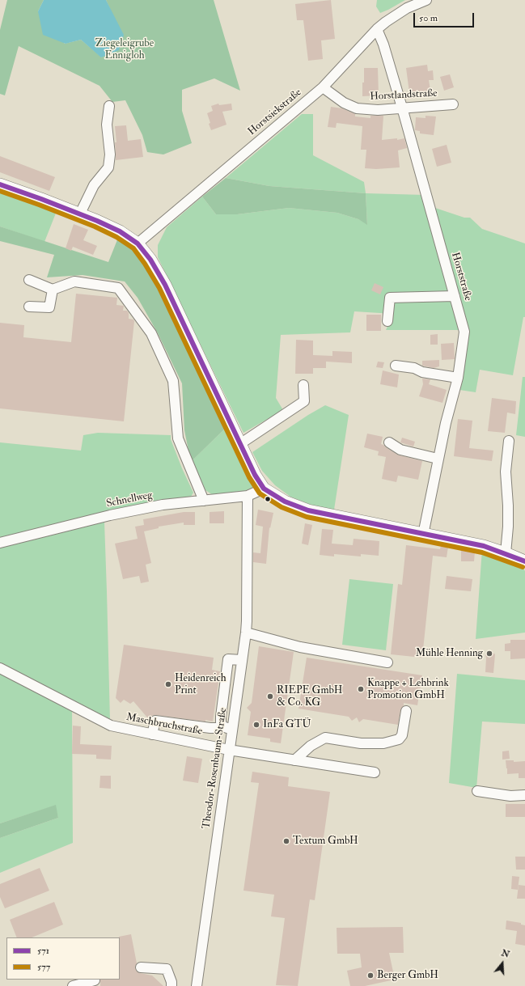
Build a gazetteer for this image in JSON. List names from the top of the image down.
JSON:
{
  "streets": {
    "street": [
      "Horstlandstraße",
      "Horstsiekstraße",
      "Horststraße",
      "Schnellweg",
      "Maschbruchstraße",
      "Theodor-Rosenbaum-Straße"
    ]
  },
  "crossings": [
    ["Horstlandstraße", "Horstsiekstraße"],
    ["Horstlandstraße", "Horststraße"],
    ["Horstsiekstraße", "Horststraße"],
    ["Schnellweg", "Theodor-Rosenbaum-Straße"],
    ["Maschbruchstraße", "Theodor-Rosenbaum-Straße"]
  ],
  "parks": ["Ziegeleigrube Ennigloh"],
  "places": [
    "Mühle Henning",
    "Heidenreich Print",
    "Knappe + Lehbrink Promotion GmbH",
    "RIEPE GmbH & Co. KG",
    "InFa GTÜ",
    "Textum GmbH",
    "Berger GmbH"
  ],
  "lines": ["transit line 571", "transit line 577"],
  "legend": ["571", "577"],
  "scale_bar": "50 m",
  "north": "top"
}
